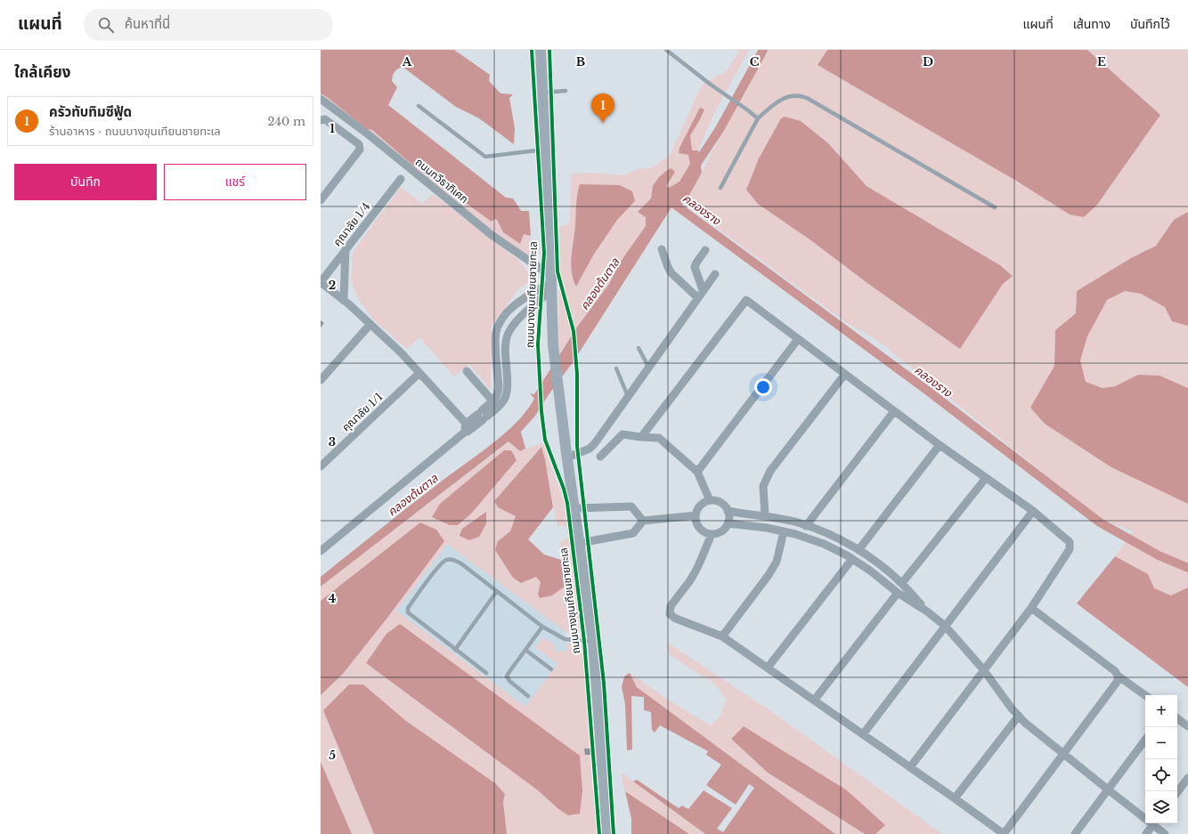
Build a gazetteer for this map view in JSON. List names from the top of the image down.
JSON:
{
  "streets": {
    "main road": ["ถนนบางขุนเทียนชายทะเล"],
    "street": ["ถนนทวีธาภิเศก", "คุณาลัย 1/4", "คุณาลัย 1/1"]
  },
  "crossings": [
    ["ถนนทวีธาภิเศก", "ถนนบางขุนเทียนชายทะเล"]
  ],
  "water": ["คลองราง", "คลองต้นตาล"],
  "page": {
    "header": "แผนที่",
    "search": "ค้นหาที่นี่",
    "nav": ["แผนที่", "เส้นทาง", "บันทึกไว้"],
    "heading": "ใกล้เคียง",
    "pins": "1",
    "list": [
      {
        "mark": "1",
        "name": "ครัวทับทิมซีฟู้ด",
        "note": "ร้านอาหาร · ถนนบางขุนเทียนชายทะเล",
        "value": "240 m"
      }
    ],
    "buttons": ["บันทึก", "แชร์"],
    "map_buttons": ["+", "−"]
  },
  "grid": {
    "columns": [
      "A",
      "B",
      "C",
      "D",
      "E"
    ],
    "rows": [
      "1",
      "2",
      "3",
      "4",
      "5"
    ]
  }
}
